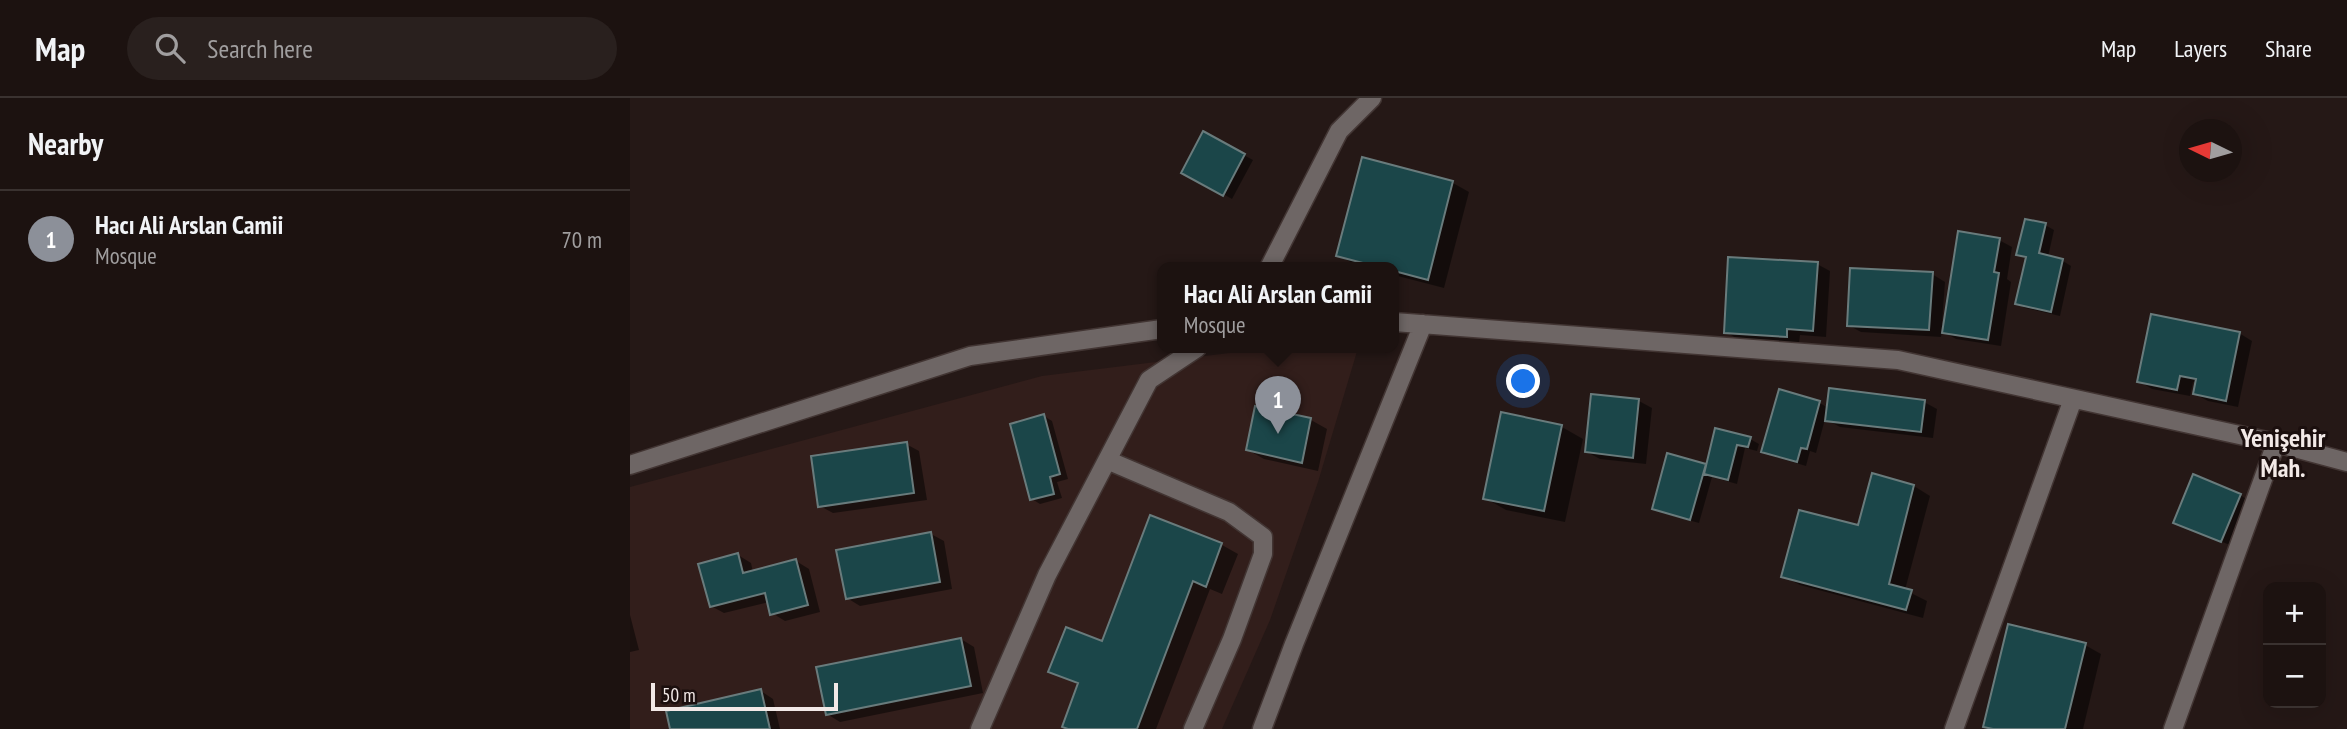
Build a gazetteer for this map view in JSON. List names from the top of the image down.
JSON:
{
  "districts": ["Yenişehir Mah."],
  "scale_bar": "50 m",
  "north": "left",
  "page": {
    "header": "Map",
    "search": "Search here",
    "nav": ["Map", "Layers", "Share"],
    "heading": "Nearby",
    "list": [
      {
        "mark": "1",
        "name": "Hacı Ali Arslan Camii",
        "note": "Mosque",
        "value": "70 m"
      }
    ],
    "popup": ["Hacı Ali Arslan Camii", "Mosque"],
    "pins": "1",
    "map_buttons": ["+", "−"],
    "scale": "50 m"
  }
}
